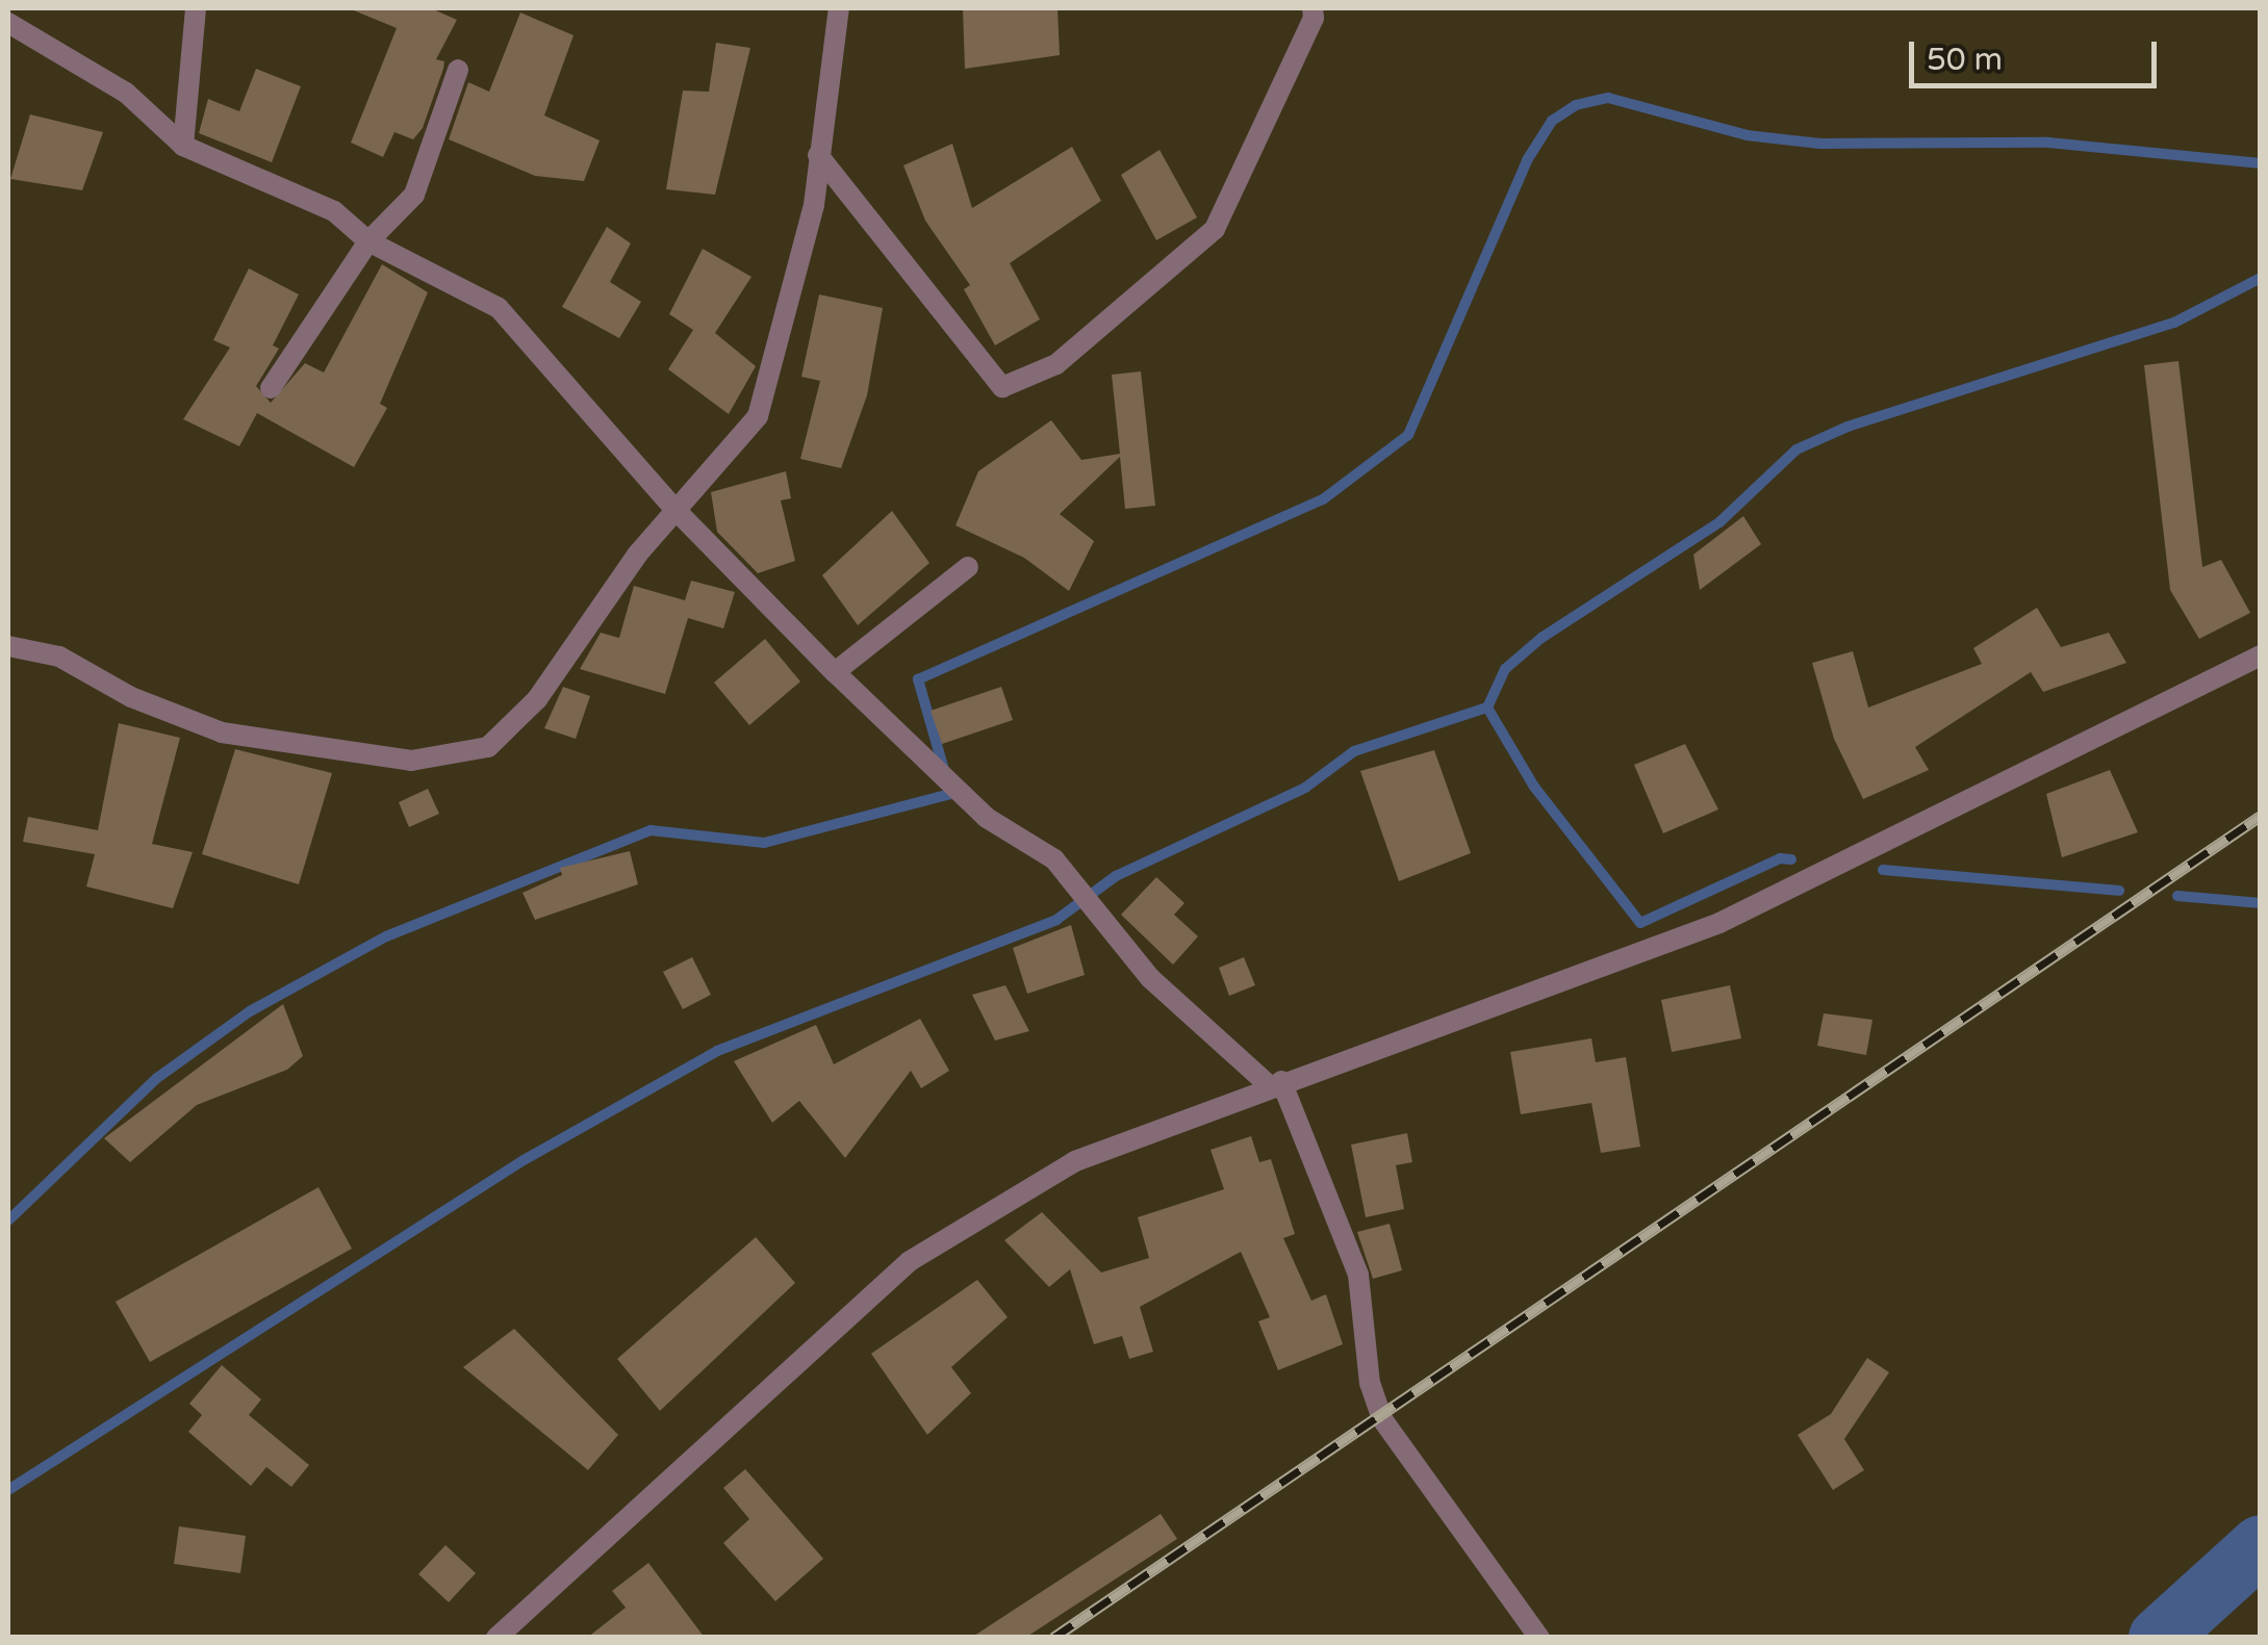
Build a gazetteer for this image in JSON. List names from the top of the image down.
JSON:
{
  "scale_bar": "50 m"
}
